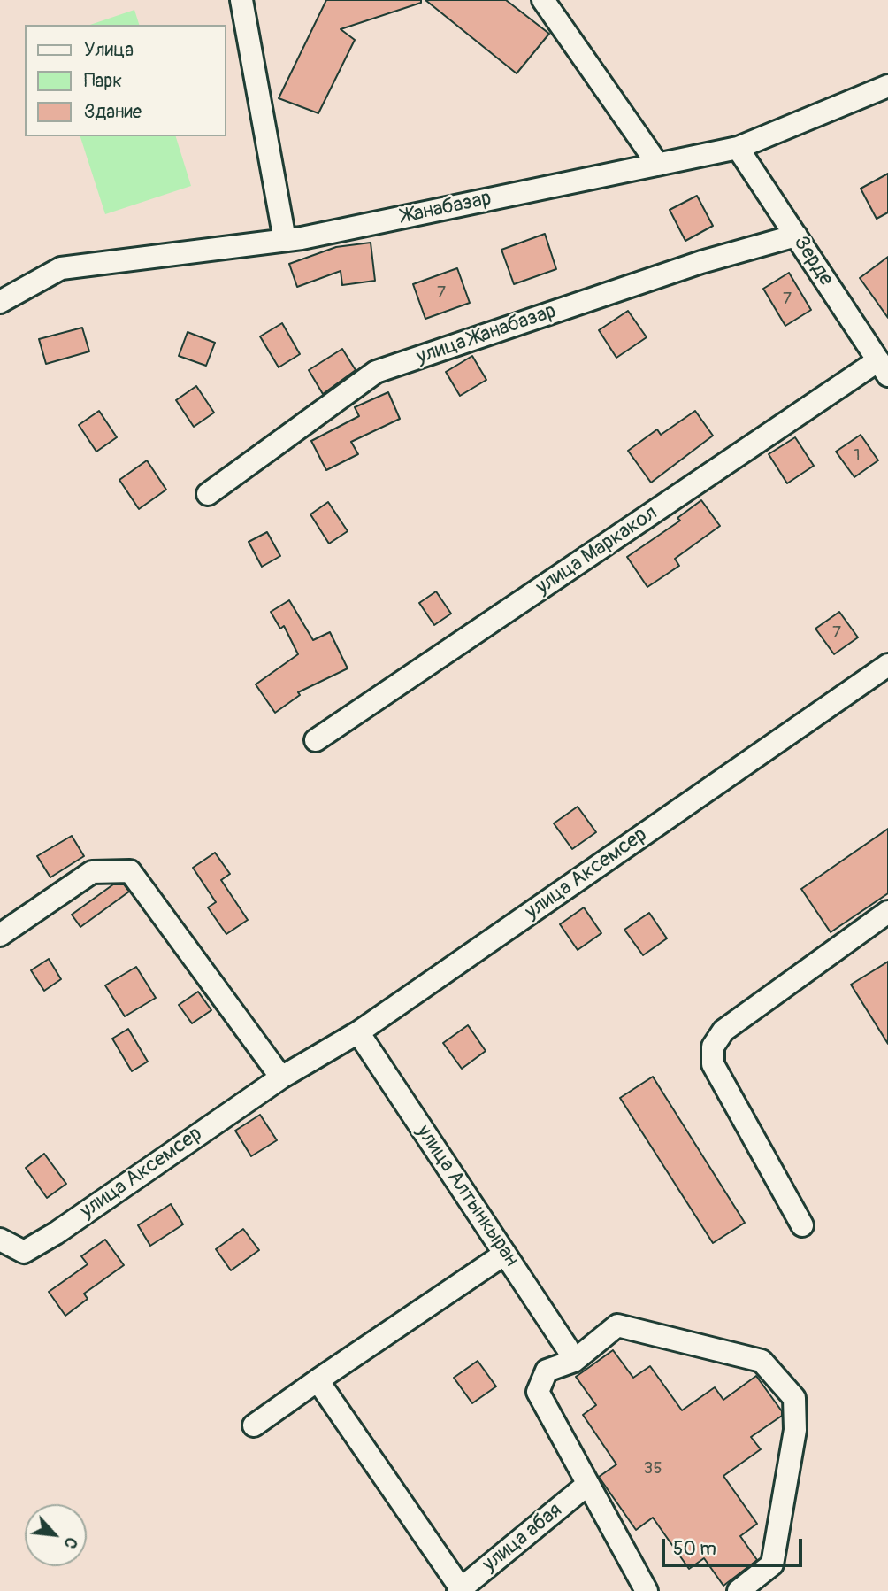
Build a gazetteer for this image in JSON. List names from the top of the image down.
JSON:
{
  "streets": {
    "street": [
      "Жанабазар",
      "Зерде",
      "улица Жанабазар",
      "улица Маркакол",
      "улица Аксемсер",
      "улица Алтынкыран",
      "улица абая"
    ]
  },
  "crossings": [
    ["Жанабазар", "Зерде"],
    ["Зерде", "улица Жанабазар"],
    ["Зерде", "улица Маркакол"],
    ["улица Аксемсер", "улица Алтынкыран"]
  ],
  "house_numbers": [
    "7",
    "7",
    "1",
    "7",
    "35"
  ],
  "legend": ["Улица", "Парк", "Здание"],
  "scale_bar": "50 m",
  "north": "bottom right"
}
